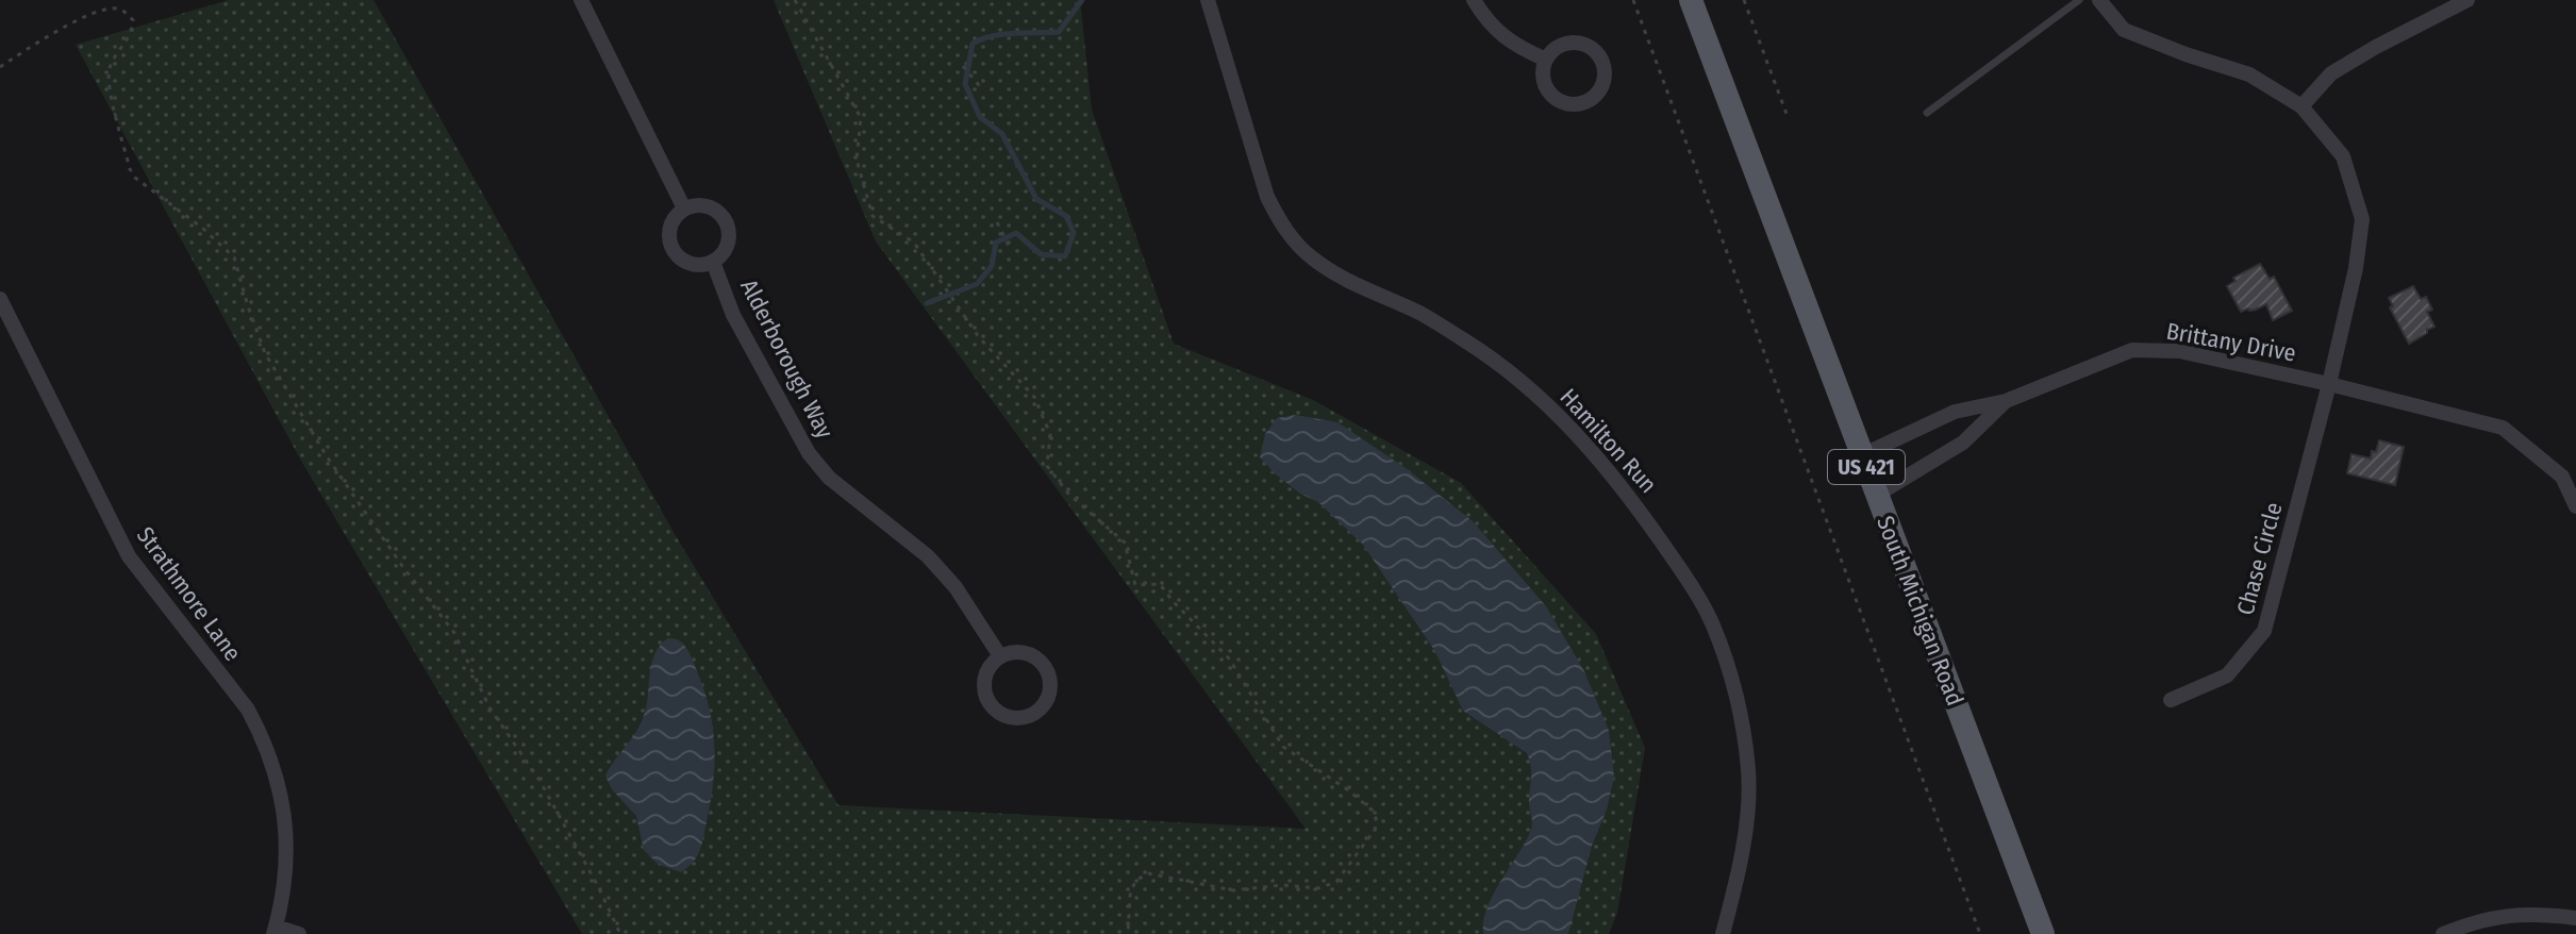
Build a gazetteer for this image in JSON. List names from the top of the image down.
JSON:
{
  "streets": {
    "main road": ["US 421", "South Michigan Road"],
    "street": [
      "Brittany Drive",
      "Alderborough Way",
      "Hamilton Run",
      "Chase Circle",
      "Strathmore Lane"
    ]
  },
  "crossings": [
    ["Brittany Drive", "Chase Circle"],
    ["Brittany Drive", "South Michigan Road"]
  ]
}
